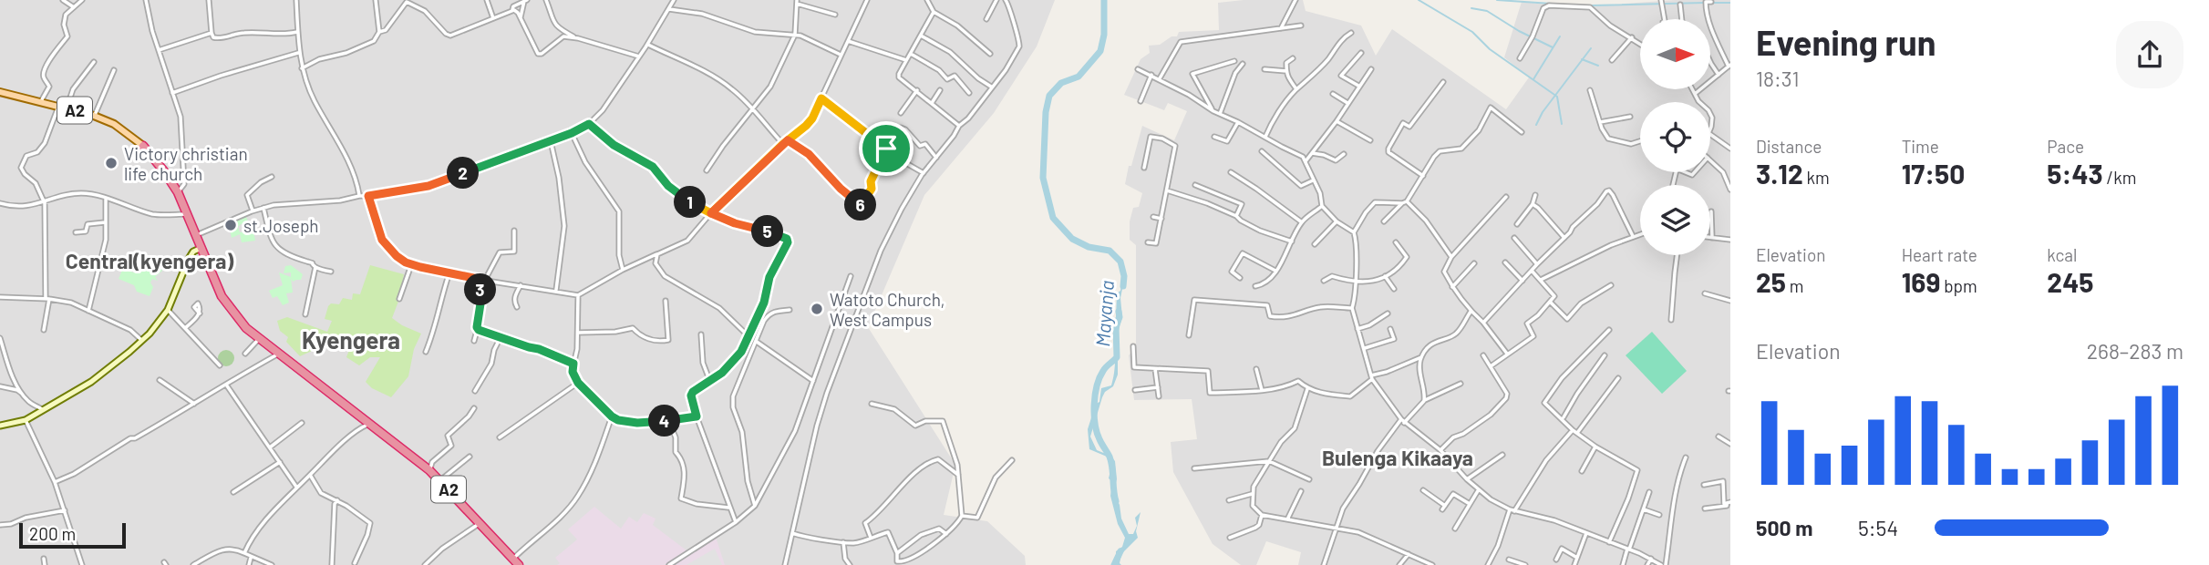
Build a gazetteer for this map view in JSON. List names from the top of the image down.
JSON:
{
  "streets": {
    "highway": ["A2"]
  },
  "districts": ["Central(kyengera)", "Kyengera", "Bulenga Kikaaya"],
  "water": ["Mayanja"],
  "places": ["Victory christian life church", "st.Joseph", "Watoto Church, West Campus"],
  "scale_bar": "200 m",
  "north": "right",
  "page": {
    "heading": ["Evening run", "18:31"],
    "stats": [
      ["Distance", "3.12 km"],
      ["Time", "17:50"],
      ["Pace", "5:43 /km"],
      ["Elevation", "25 m"],
      ["Heart rate", "169 bpm"],
      ["kcal", "245"]
    ],
    "pins": [
      "2",
      "1",
      "6",
      "5",
      "3",
      "4"
    ],
    "chart": ["Elevation", "268–283 m"],
    "list": [
      {
        "name": "500 m",
        "note": "5:54"
      }
    ],
    "scale": "200 m"
  }
}
